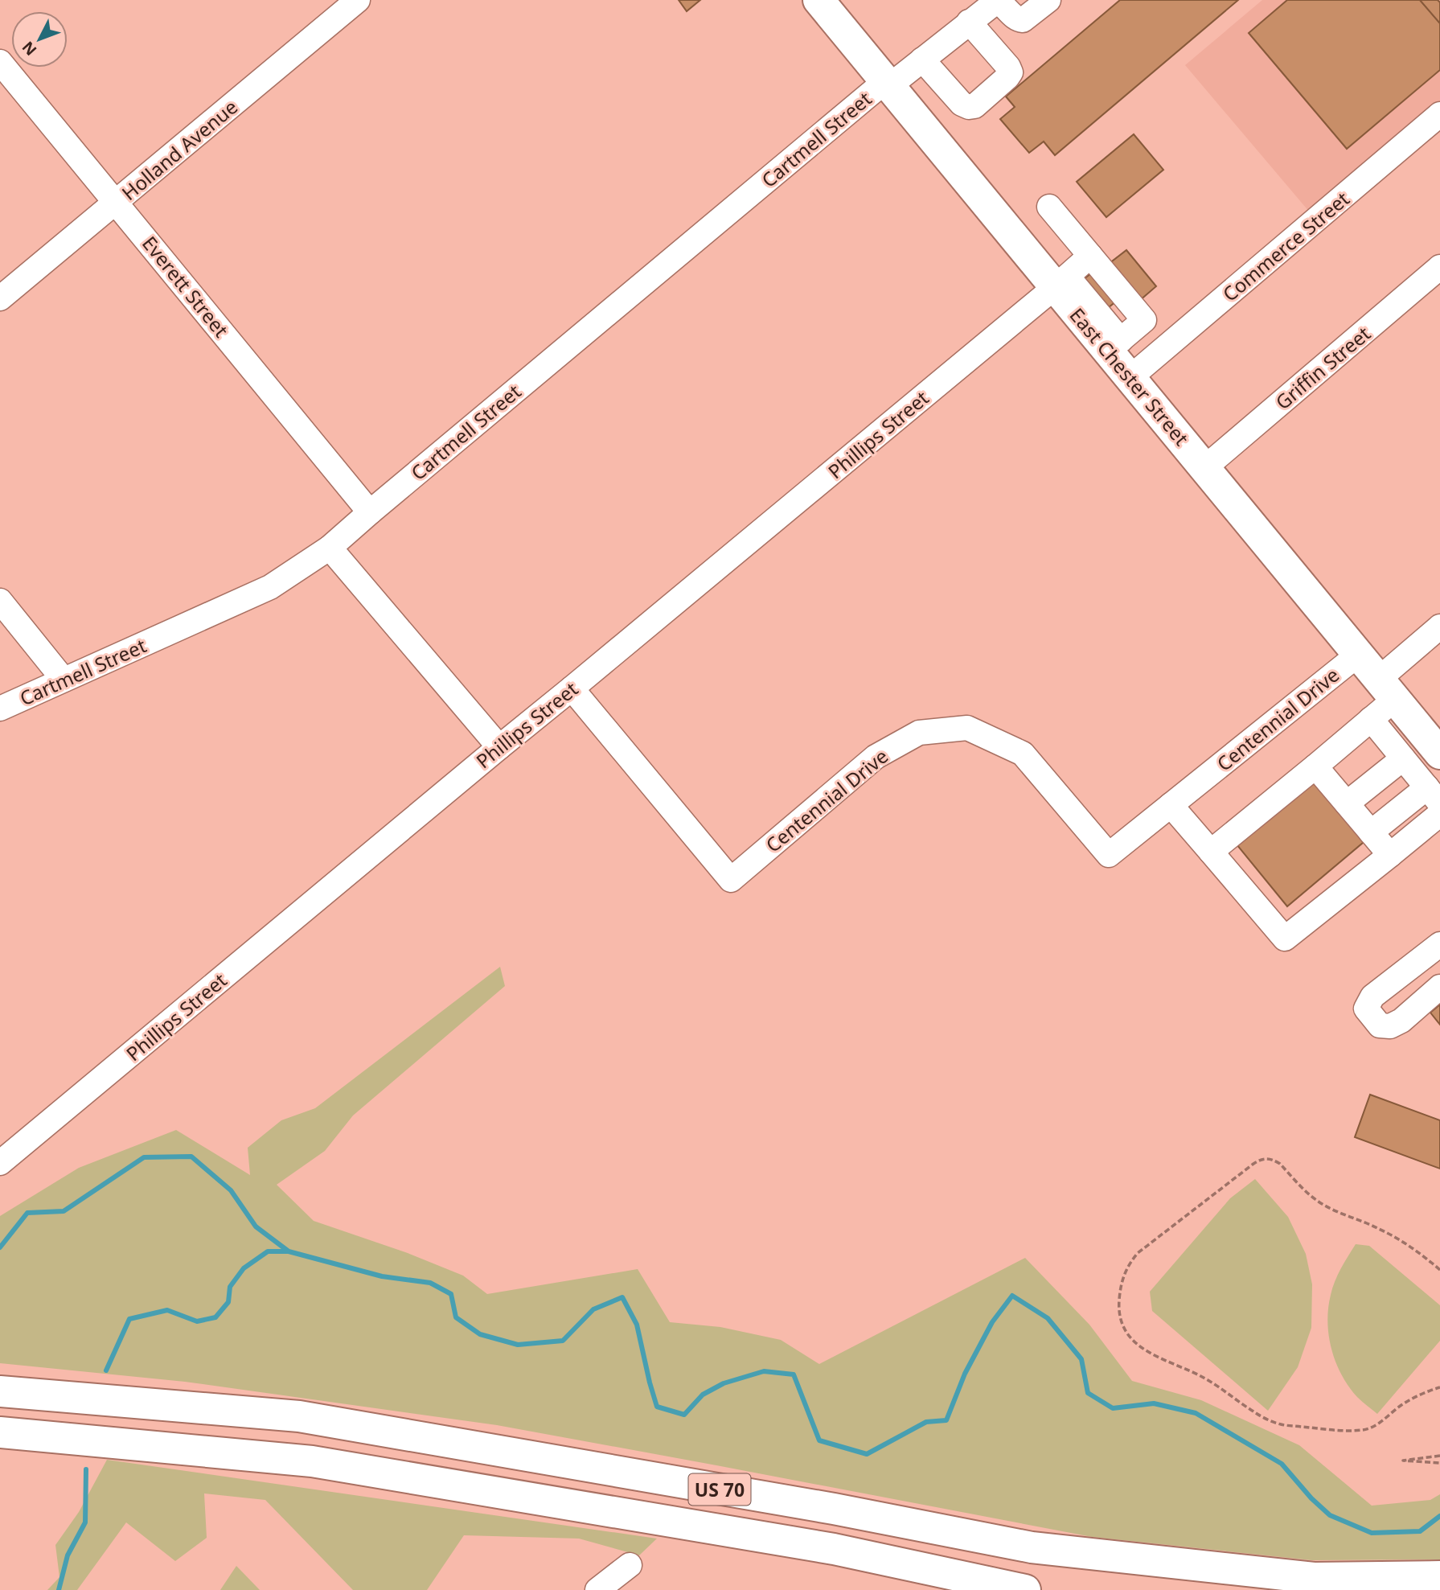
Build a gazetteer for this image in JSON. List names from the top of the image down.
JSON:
{
  "streets": {
    "main road": ["East Chester Street", "US 70"],
    "street": [
      "Cartmell Street",
      "Holland Avenue",
      "Commerce Street",
      "Everett Street",
      "Griffin Street",
      "Phillips Street",
      "Centennial Drive"
    ]
  },
  "crossings": [
    ["Cartmell Street", "Everett Street"],
    ["Cartmell Street", "East Chester Street"],
    ["Holland Avenue", "Everett Street"],
    ["Commerce Street", "East Chester Street"],
    ["Griffin Street", "East Chester Street"],
    ["East Chester Street", "Phillips Street"],
    ["East Chester Street", "Centennial Drive"],
    ["Phillips Street", "Centennial Drive"]
  ],
  "north": "bottom left"
}
